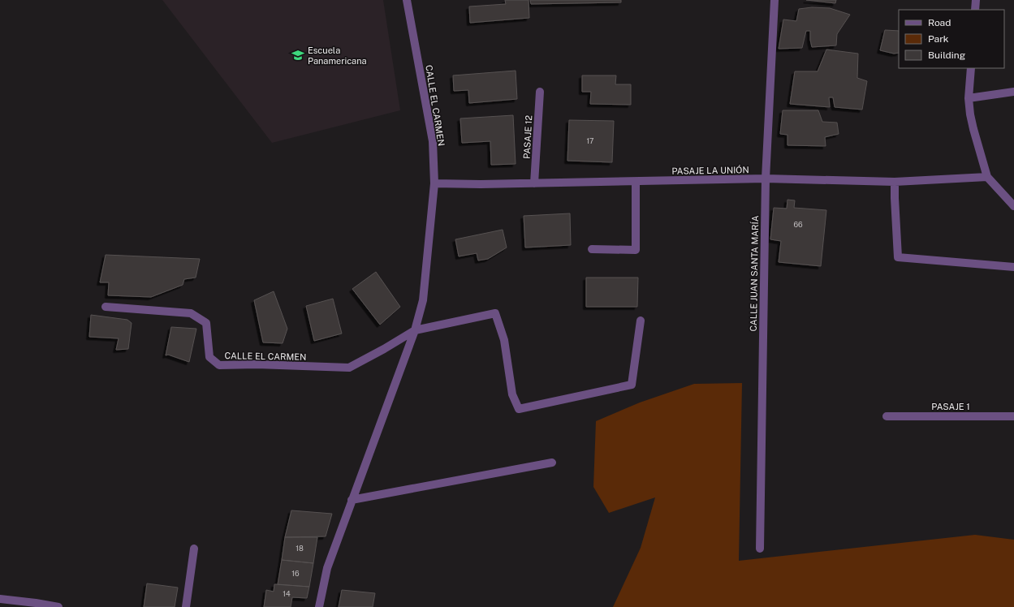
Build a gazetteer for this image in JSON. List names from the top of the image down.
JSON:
{
  "streets": {
    "street": [
      "CALLE EL CARMEN",
      "PASAJE 12",
      "PASAJE LA UNIÓN",
      "CALLE JUAN SANTA MARÍA",
      "PASAJE 1"
    ]
  },
  "crossings": [
    ["CALLE EL CARMEN", "PASAJE LA UNIÓN"],
    ["PASAJE 12", "PASAJE LA UNIÓN"],
    ["PASAJE LA UNIÓN", "CALLE JUAN SANTA MARÍA"]
  ],
  "places": {
    "school or university": ["Escuela Panamericana"]
  },
  "house_numbers": [
    "17",
    "66",
    "18",
    "16",
    "14"
  ],
  "legend": ["Road", "Park", "Building"]
}
